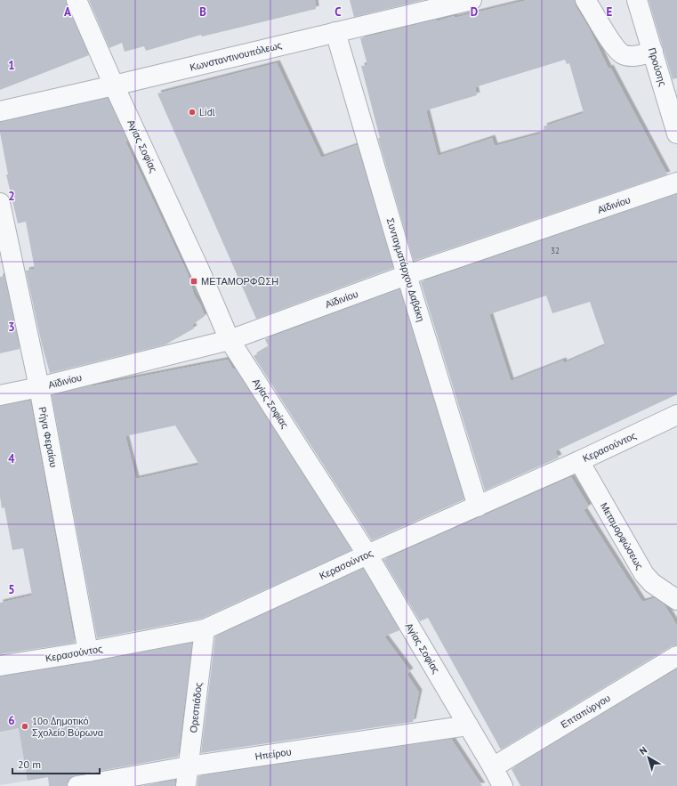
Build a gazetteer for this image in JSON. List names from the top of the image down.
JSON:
{
  "streets": {
    "street": [
      "Κωνσταντινουπόλεως",
      "Προύσης",
      "Αγίας Σοφίας",
      "Αϊδινίου",
      "Συνταγματάρχου Δαβάκη",
      "Ρήγα Φεραίου",
      "Κερασούντος",
      "Μεταμορφώσεως",
      "Ορεστιάδος",
      "Επταπύργου",
      "Ηπείρου"
    ]
  },
  "crossings": [
    ["Κωνσταντινουπόλεως", "Αγίας Σοφίας"],
    ["Κωνσταντινουπόλεως", "Συνταγματάρχου Δαβάκη"],
    ["Αγίας Σοφίας", "Αϊδινίου"],
    ["Αγίας Σοφίας", "Κερασούντος"],
    ["Αγίας Σοφίας", "Επταπύργου"],
    ["Αγίας Σοφίας", "Ηπείρου"],
    ["Αϊδινίου", "Συνταγματάρχου Δαβάκη"],
    ["Αϊδινίου", "Ρήγα Φεραίου"],
    ["Συνταγματάρχου Δαβάκη", "Κερασούντος"],
    ["Ρήγα Φεραίου", "Κερασούντος"],
    ["Κερασούντος", "Μεταμορφώσεως"],
    ["Κερασούντος", "Ορεστιάδος"],
    ["Ορεστιάδος", "Ηπείρου"]
  ],
  "places": {
    "other": ["Lidl", "10ο Δημοτικό Σχολείο Βύρωνα"],
    "transit": ["ΜΕΤΑΜΟΡΦΩΣΗ"]
  },
  "house_numbers": ["32"],
  "scale_bar": "20 m",
  "north": "top left",
  "grid": {
    "columns": [
      "A",
      "B",
      "C",
      "D",
      "E"
    ],
    "rows": [
      "1",
      "2",
      "3",
      "4",
      "5",
      "6"
    ]
  }
}
